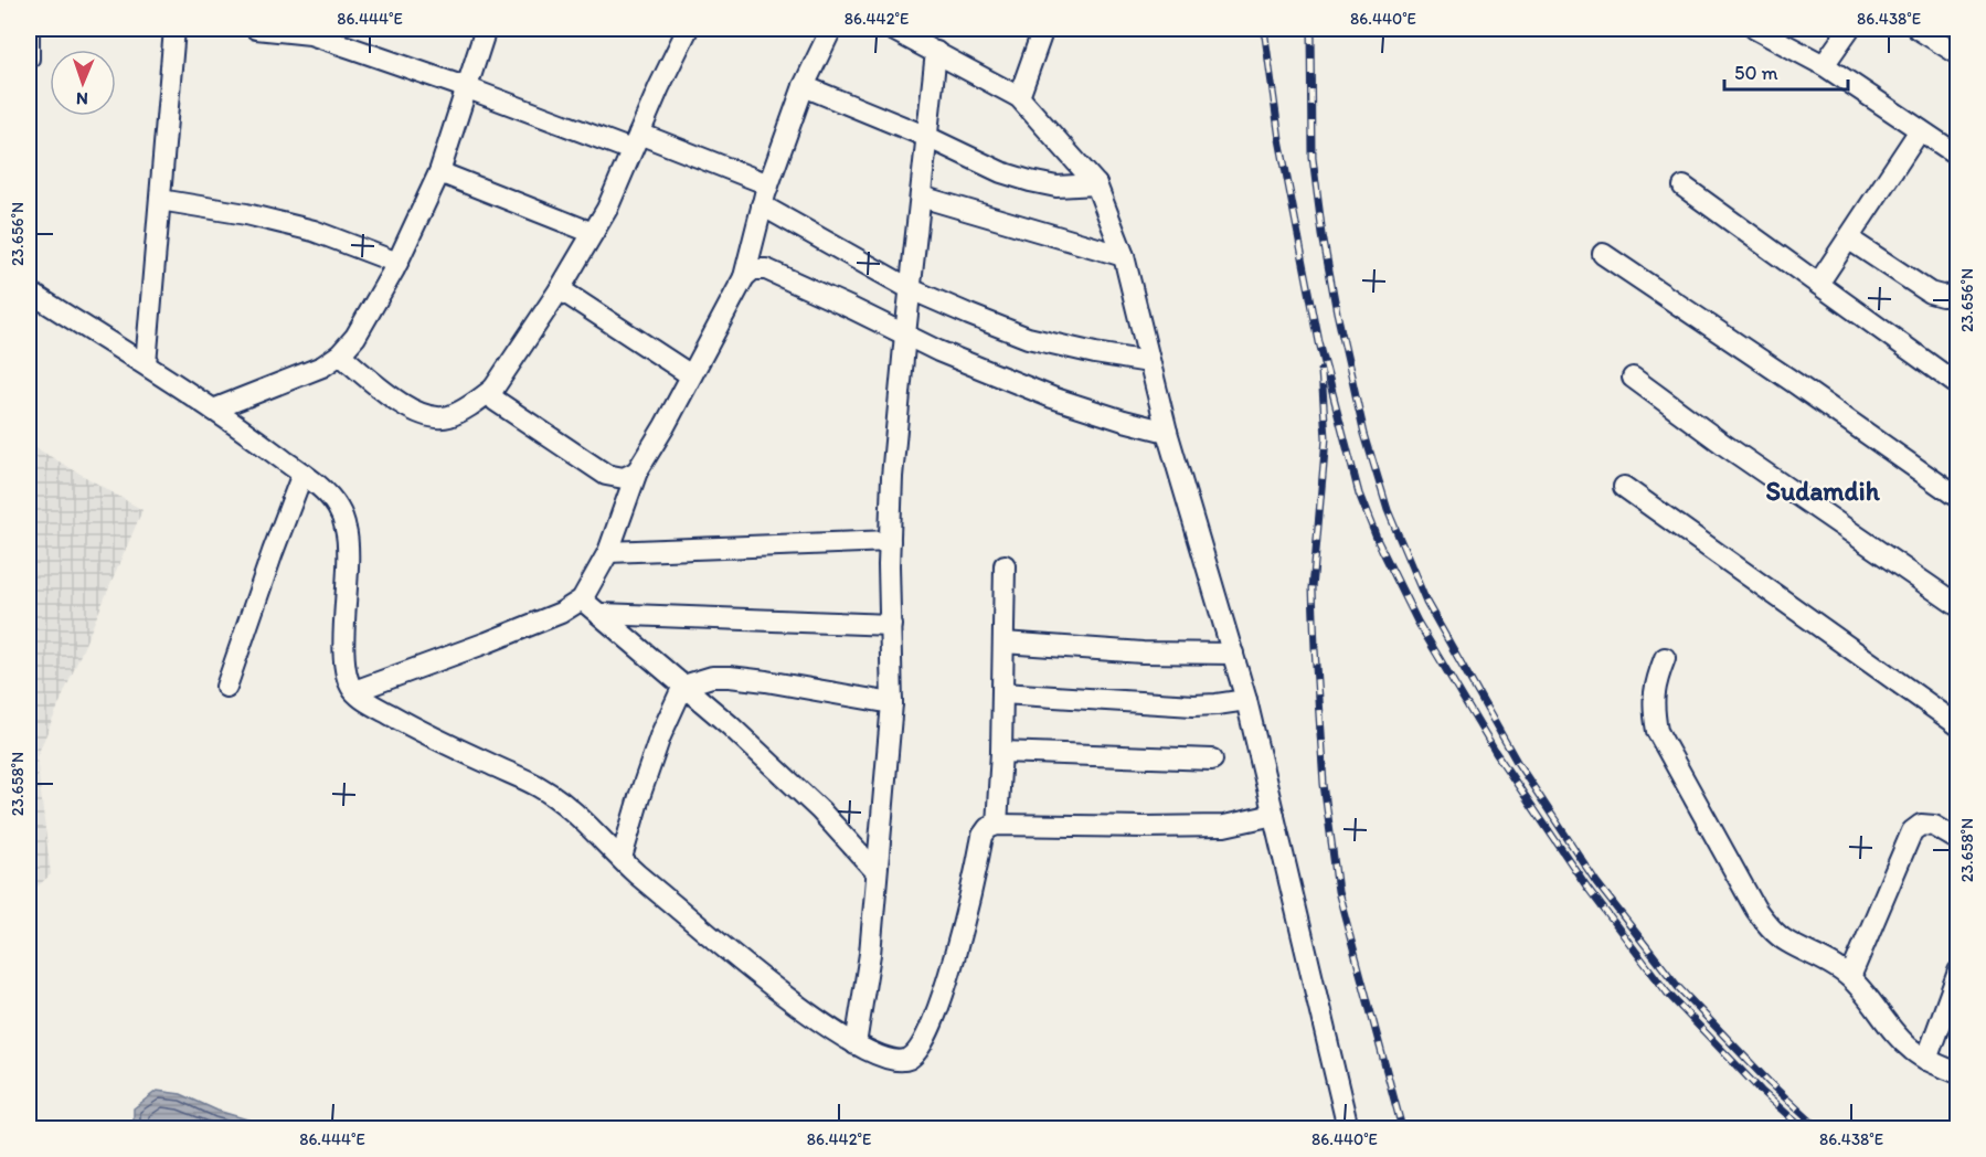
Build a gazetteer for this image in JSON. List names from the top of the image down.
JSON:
{
  "districts": ["Sudamdih"],
  "scale_bar": "50 m",
  "north": "bottom",
  "coordinates": [
    "86.444°E",
    "86.442°E",
    "86.440°E",
    "86.438°E",
    "23.656°N",
    "23.658°N"
  ]
}
